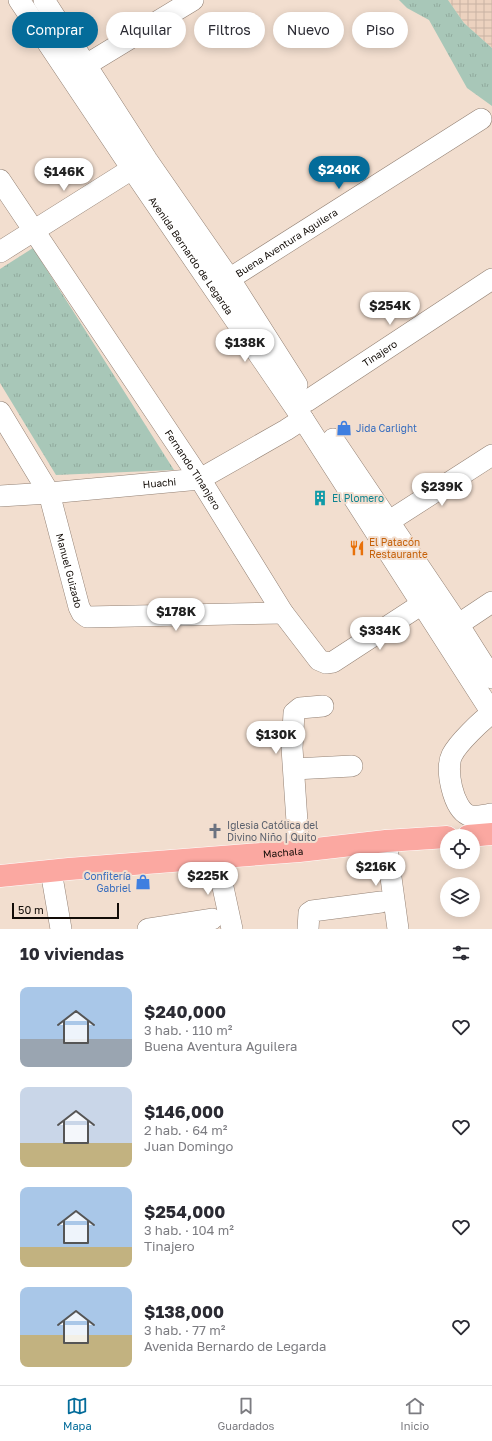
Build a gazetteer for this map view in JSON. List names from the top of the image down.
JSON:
{
  "streets": {
    "main road": ["Machala"],
    "street": [
      "Buena Aventura Aguilera",
      "Avenida Bernardo de Legarda",
      "Tinajero",
      "Fernando Tinanjero",
      "Huachi",
      "Manuel Guizado"
    ]
  },
  "crossings": [
    ["Buena Aventura Aguilera", "Avenida Bernardo de Legarda"],
    ["Avenida Bernardo de Legarda", "Tinajero"],
    ["Avenida Bernardo de Legarda", "Fernando Tinanjero"],
    ["Avenida Bernardo de Legarda", "Huachi"],
    ["Tinajero", "Huachi"],
    ["Fernando Tinanjero", "Huachi"],
    ["Fernando Tinanjero", "Manuel Guizado"],
    ["Huachi", "Manuel Guizado"]
  ],
  "places": {
    "shop": ["Jida Carlight", "Confitería Gabriel"],
    "building": ["El Plomero"],
    "restaurant": ["El Patacón Restaurante"],
    "church": ["Iglesia Católica del Divino Niño | Quito"]
  },
  "scale_bar": "50 m",
  "page": {
    "chip": [
      "Comprar",
      "Alquilar",
      "Filtros",
      "Nuevo",
      "Piso"
    ],
    "price": [
      "$240K",
      "$146K",
      "$254K",
      "$138K",
      "$239K",
      "$178K",
      "$334K",
      "$130K",
      "$216K",
      "$225K"
    ],
    "scale": "50 m",
    "heading": "10 viviendas",
    "list": [
      {
        "name": "$240,000",
        "note": "3 hab. · 110 m² · Buena Aventura Aguilera"
      },
      {
        "name": "$146,000",
        "note": "2 hab. · 64 m² · Juan Domingo"
      },
      {
        "name": "$254,000",
        "note": "3 hab. · 104 m² · Tinajero"
      },
      {
        "name": "$138,000",
        "note": "3 hab. · 77 m² · Avenida Bernardo de Legarda"
      }
    ],
    "tabs": ["Mapa", "Guardados", "Inicio"]
  }
}
